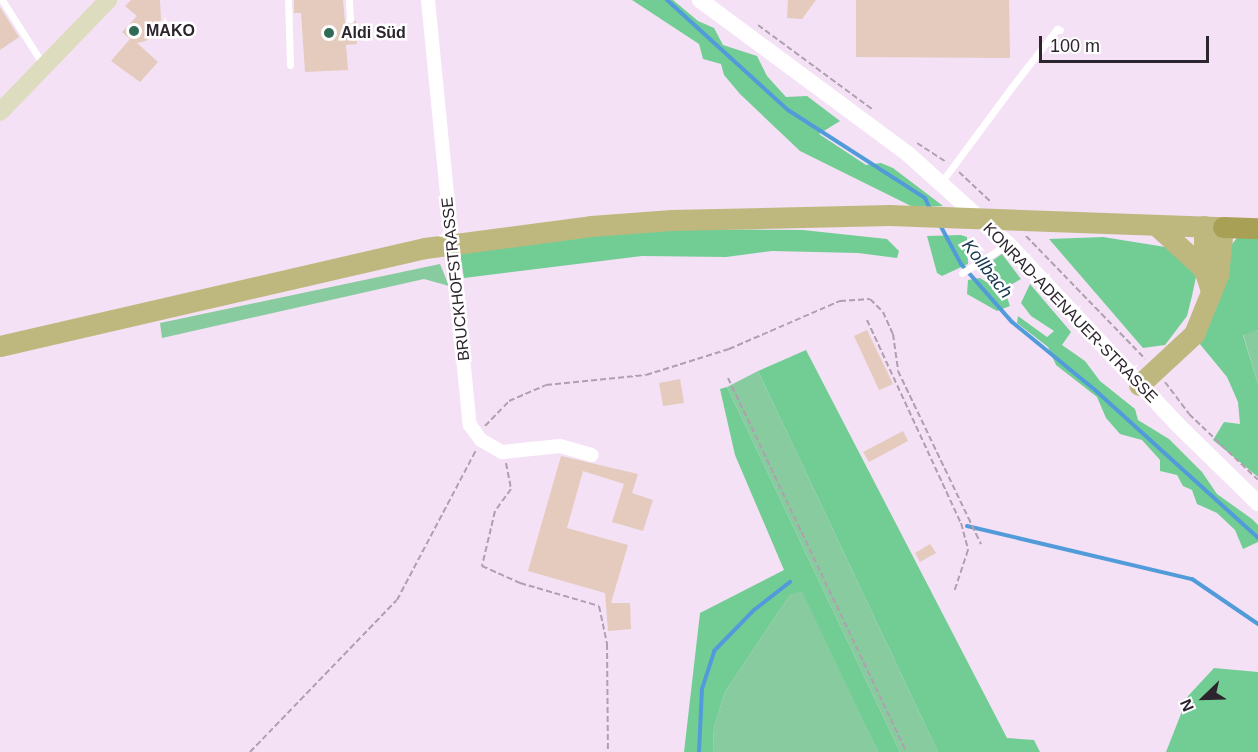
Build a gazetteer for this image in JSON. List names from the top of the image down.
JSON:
{
  "streets": {
    "street": ["BRUCKHOFSTRASSE", "KONRAD-ADENAUER-STRASSE"]
  },
  "water": ["Kollbach"],
  "places": ["MAKO", "Aldi Süd"],
  "scale_bar": "100 m",
  "north": "bottom left"
}
